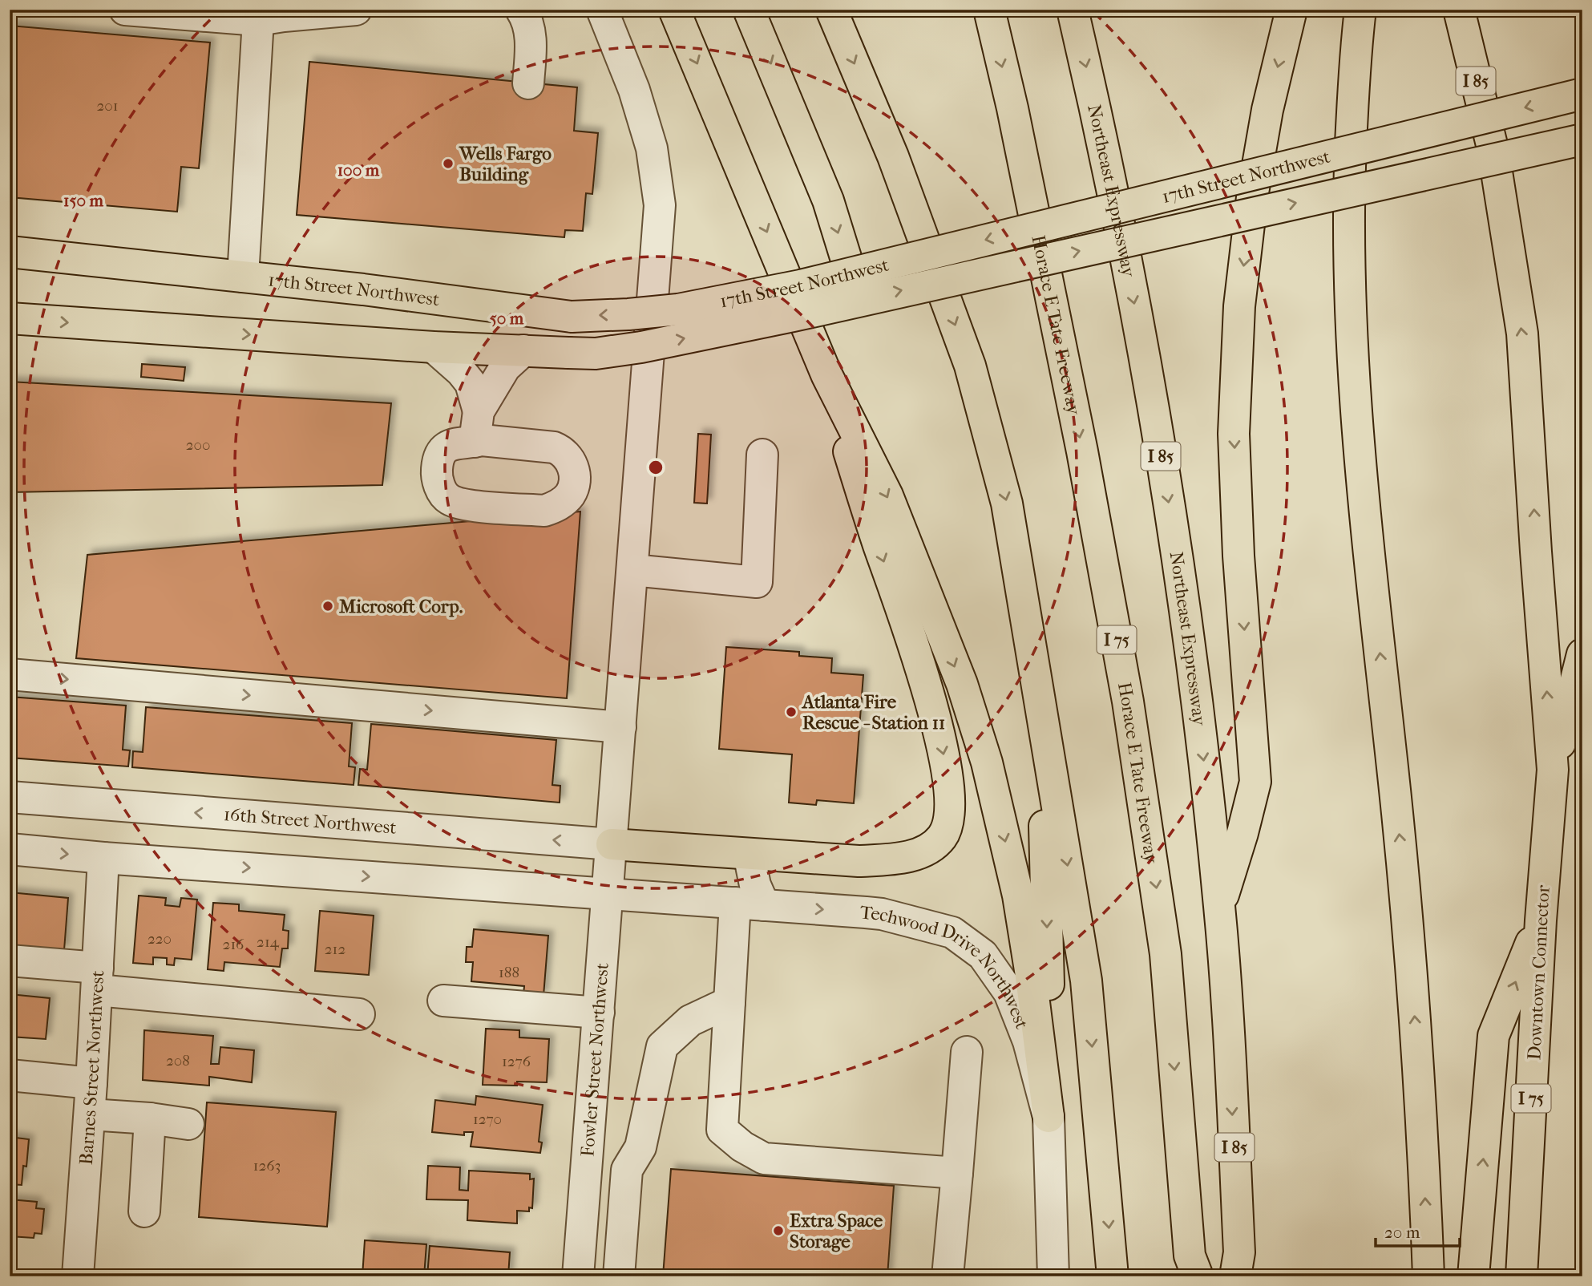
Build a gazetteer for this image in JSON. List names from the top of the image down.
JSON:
{
  "streets": {
    "main road": [
      "I 85",
      "17th Street Northwest",
      "Northeast Expressway",
      "Horace E Tate Freeway",
      "I 75",
      "Downtown Connector"
    ],
    "street": [
      "16th Street Northwest",
      "Techwood Drive Northwest",
      "Fowler Street Northwest",
      "Barnes Street Northwest"
    ]
  },
  "crossings": [
    ["I 85", "I 75"],
    ["I 85", "Downtown Connector"],
    ["I 75", "Downtown Connector"],
    ["16th Street Northwest", "Fowler Street Northwest"],
    ["Techwood Drive Northwest", "Fowler Street Northwest"]
  ],
  "one_way": ["Techwood Drive Northwest"],
  "places": [
    "Wells Fargo Building",
    "Microsoft Corp.",
    "Atlanta Fire Rescue - Station 11",
    "Extra Space Storage"
  ],
  "house_numbers": [
    "201",
    "200",
    "220",
    "214",
    "216",
    "212",
    "188",
    "208",
    "1276",
    "1270",
    "1263"
  ],
  "scale_bar": "20 m",
  "rings": ["100 m", "150 m", "50 m"]
}
